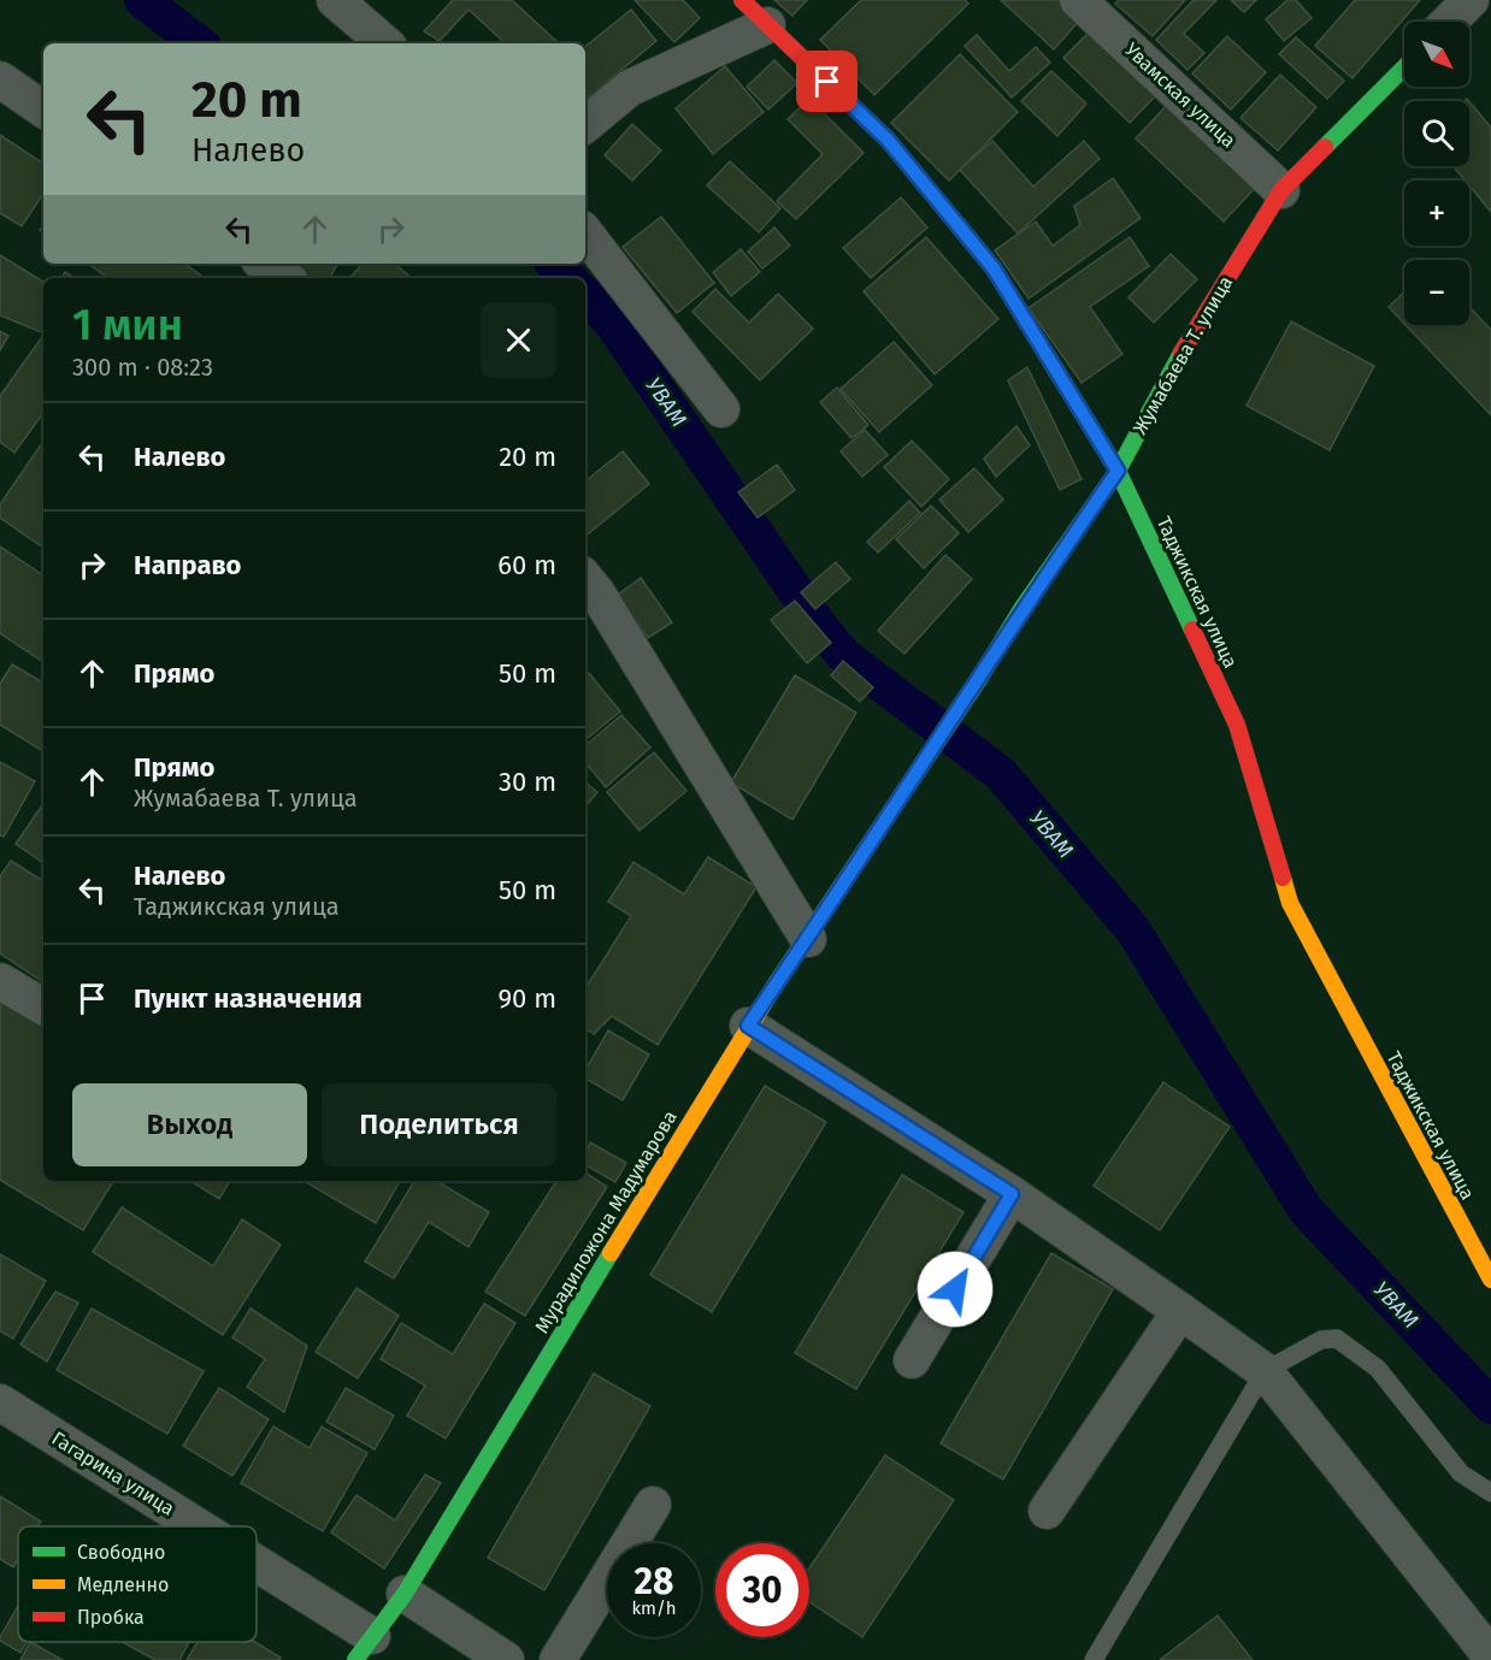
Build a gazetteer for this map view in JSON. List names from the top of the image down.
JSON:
{
  "streets": {
    "street": [
      "Увамская улица",
      "Жумабаева Т. улица",
      "Таджикская улица",
      "Мурадиложона Мадумарова",
      "Гагарина улица"
    ]
  },
  "crossings": [
    ["Увамская улица", "Жумабаева Т. улица"],
    ["Жумабаева Т. улица", "Таджикская улица"],
    ["Жумабаева Т. улица", "Мурадиложона Мадумарова"],
    ["Мурадиложона Мадумарова", "Гагарина улица"]
  ],
  "water": ["УВАМ"],
  "legend": ["Свободно", "Медленно", "Пробка"],
  "north": "bottom right",
  "page": {
    "map_buttons": ["+", "−"],
    "turn": ["20 m", "Налево"],
    "heading": ["1 мин", "300 m · 08:23"],
    "list": [
      {
        "name": "Налево",
        "value": "20 m"
      },
      {
        "name": "Направо",
        "value": "60 m"
      },
      {
        "name": "Прямо",
        "value": "50 m"
      },
      {
        "name": "Прямо",
        "note": "Жумабаева Т. улица",
        "value": "30 m"
      },
      {
        "name": "Налево",
        "note": "Таджикская улица",
        "value": "50 m"
      },
      {
        "name": "Пункт назначения",
        "value": "90 m"
      }
    ],
    "buttons": ["Выход", "Поделиться"],
    "speed": "28 km/h",
    "limit": "30"
  }
}
